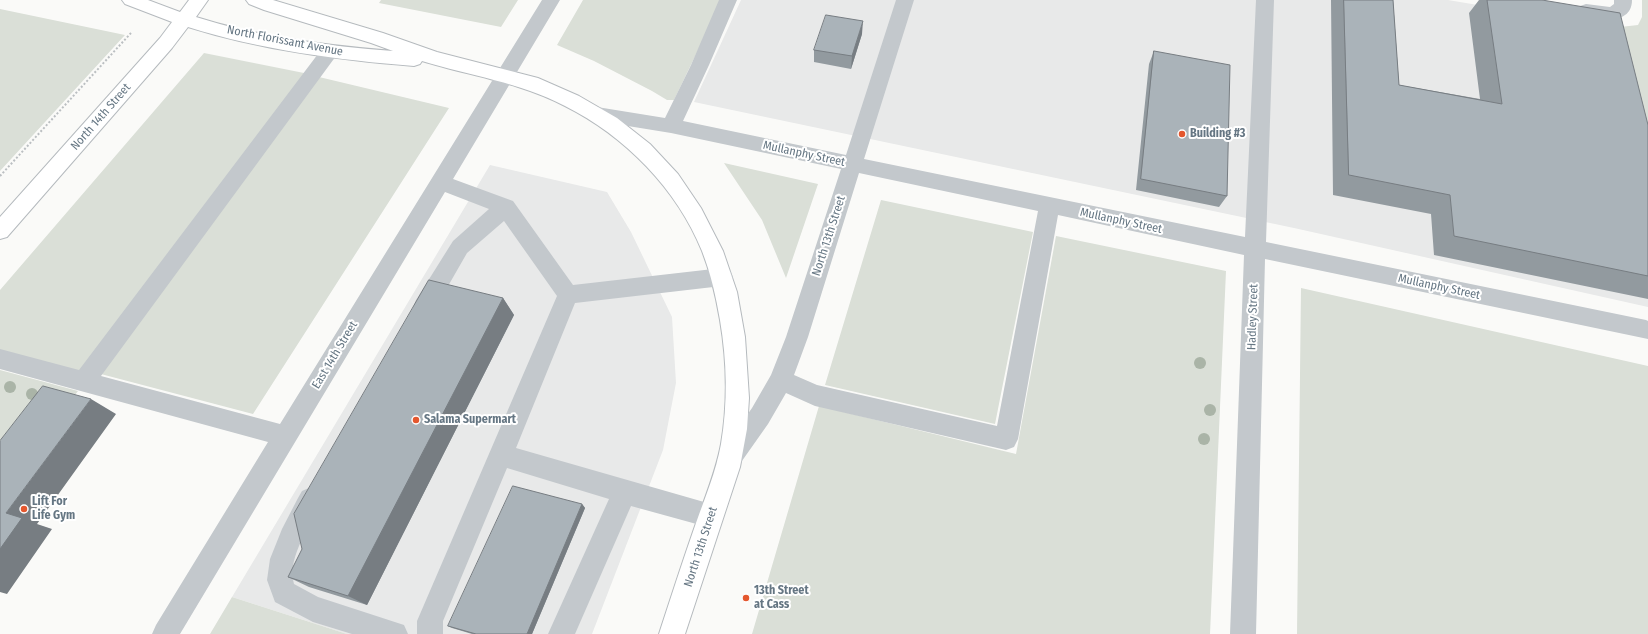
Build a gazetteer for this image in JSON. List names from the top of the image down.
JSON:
{
  "streets": {
    "main road": ["North Florissant Avenue", "North 14th Street", "North 13th Street"],
    "street": ["Mullanphy Street", "Hadley Street", "East 14th Street"]
  },
  "crossings": [
    ["North Florissant Avenue", "North 14th Street"],
    ["North Florissant Avenue", "Mullanphy Street"],
    ["North Florissant Avenue", "North 13th Street"],
    ["North Florissant Avenue", "East 14th Street"],
    ["Mullanphy Street", "North 13th Street"],
    ["Mullanphy Street", "Hadley Street"]
  ],
  "places": [
    "Building #3",
    "Salama Supermart",
    "Lift For Life Gym",
    "13th Street at Cass"
  ]
}
